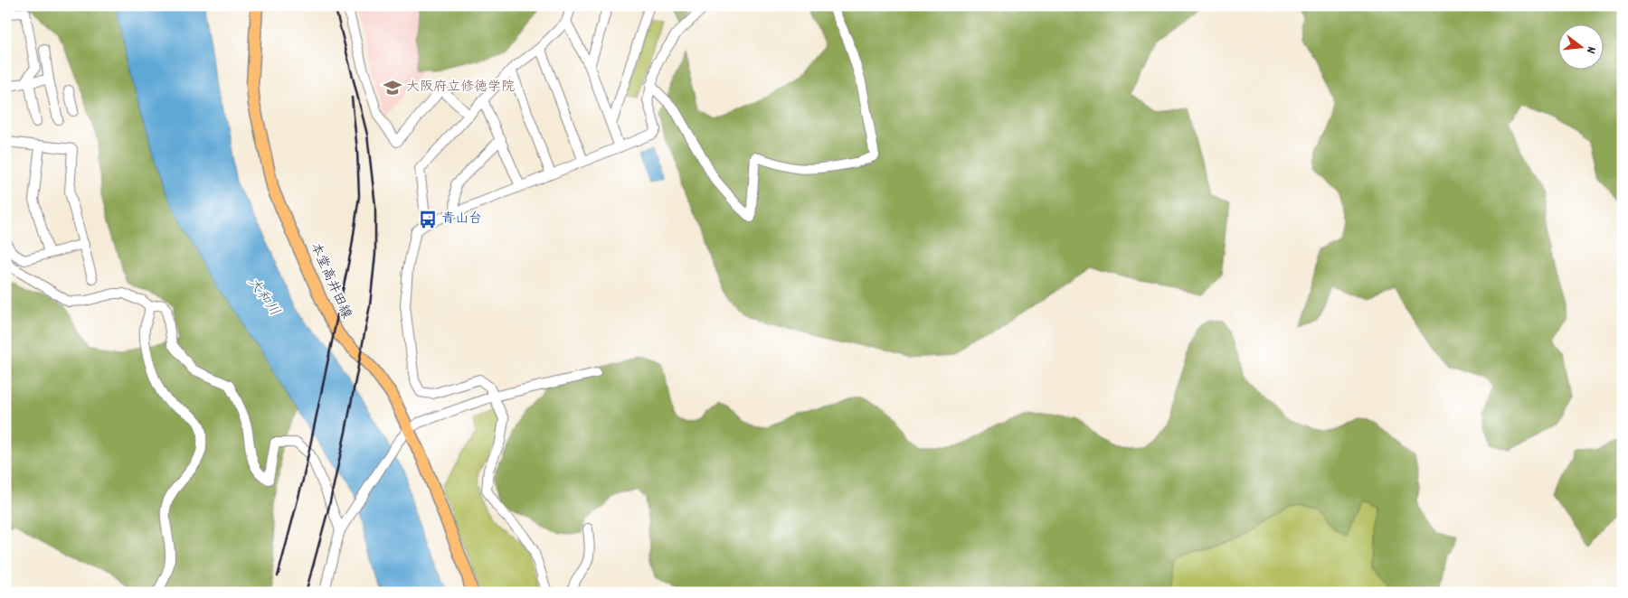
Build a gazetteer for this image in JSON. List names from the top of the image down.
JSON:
{
  "streets": {
    "main road": ["本堂高井田線"]
  },
  "water": ["大和川"],
  "places": {
    "school or university": ["大阪府立修徳学院"],
    "bus stop": ["青山台"]
  },
  "north": "right"
}
